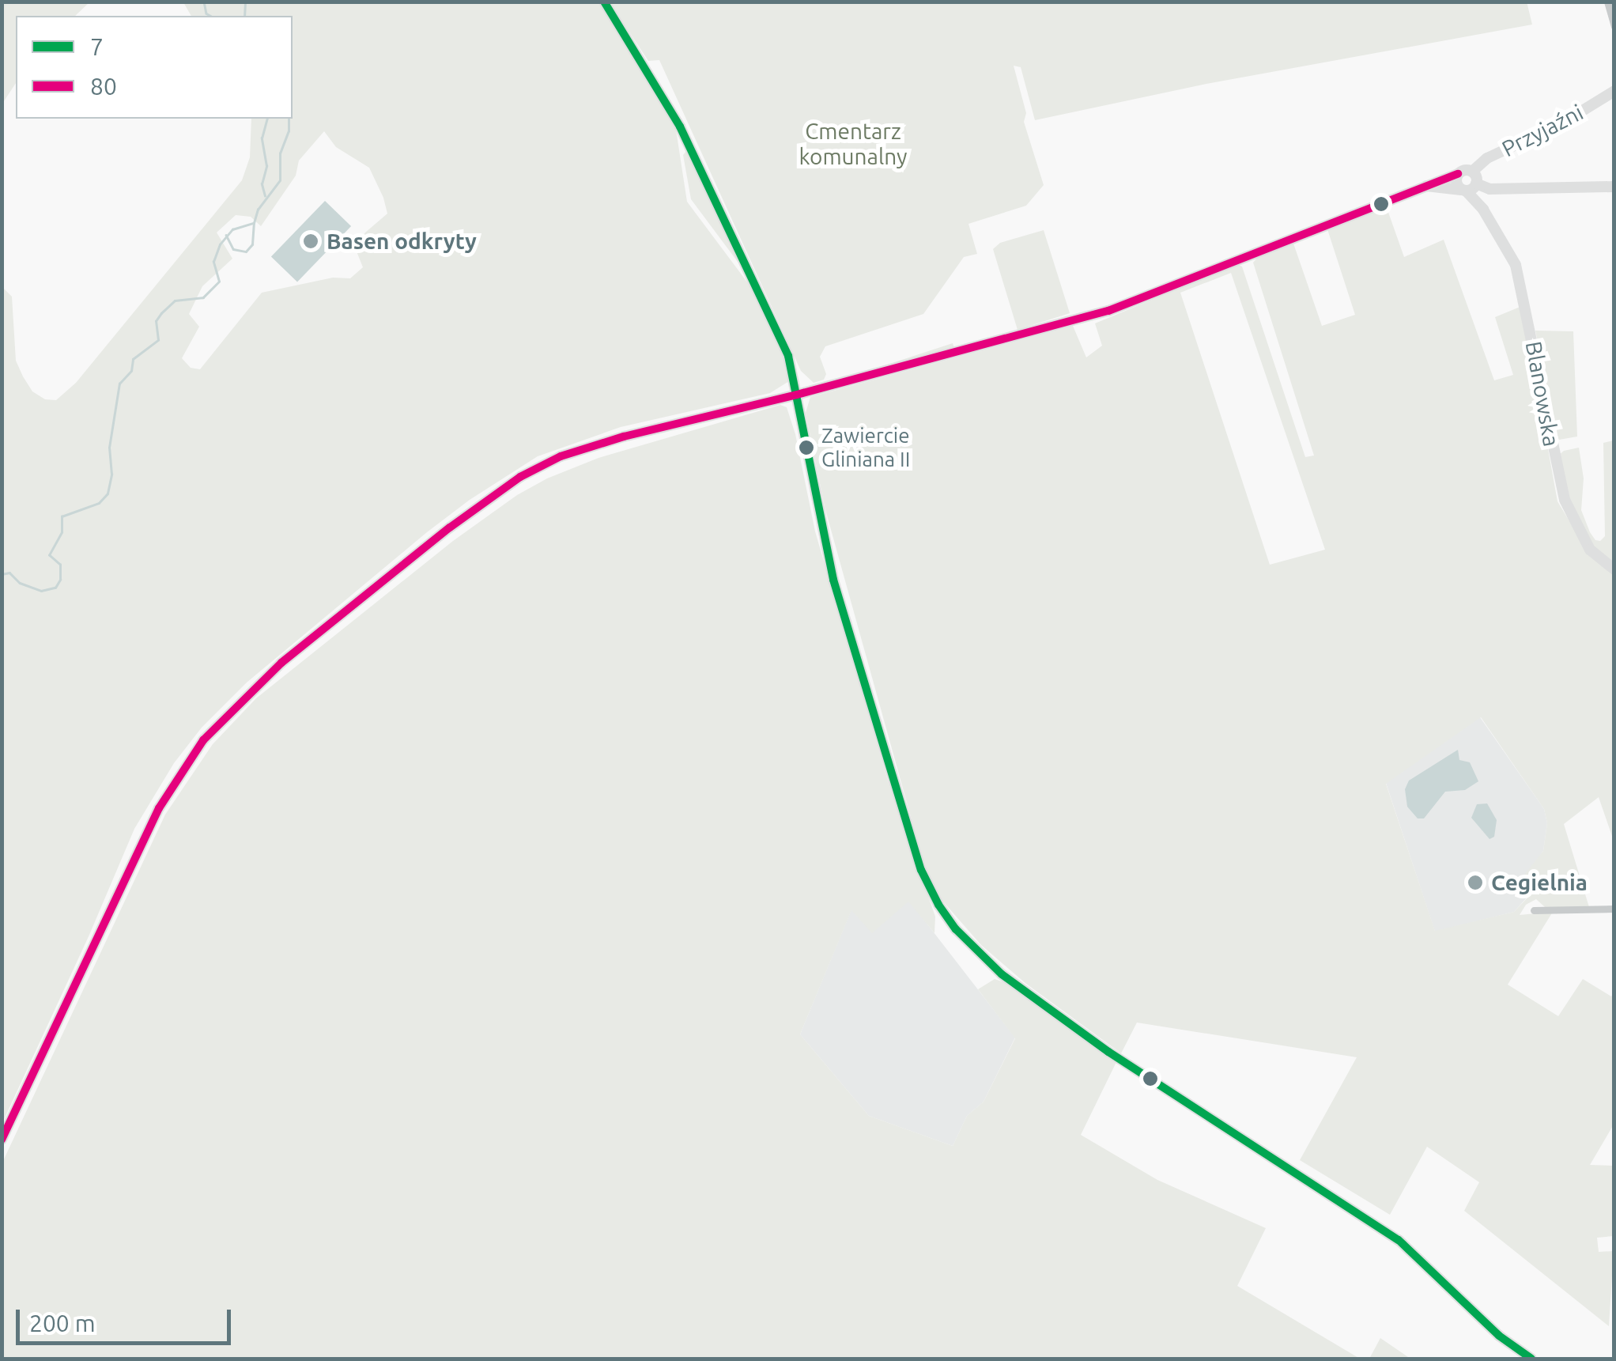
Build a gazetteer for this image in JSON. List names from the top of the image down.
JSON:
{
  "streets": {
    "street": ["Przyjaźni", "Blanowska"]
  },
  "parks": ["Cmentarz komunalny"],
  "places": ["Basen odkryty", "Zawiercie Gliniana II", "Cegielnia"],
  "lines": ["transit line 7", "transit line 80"],
  "legend": ["7", "80"],
  "scale_bar": "200 m"
}
